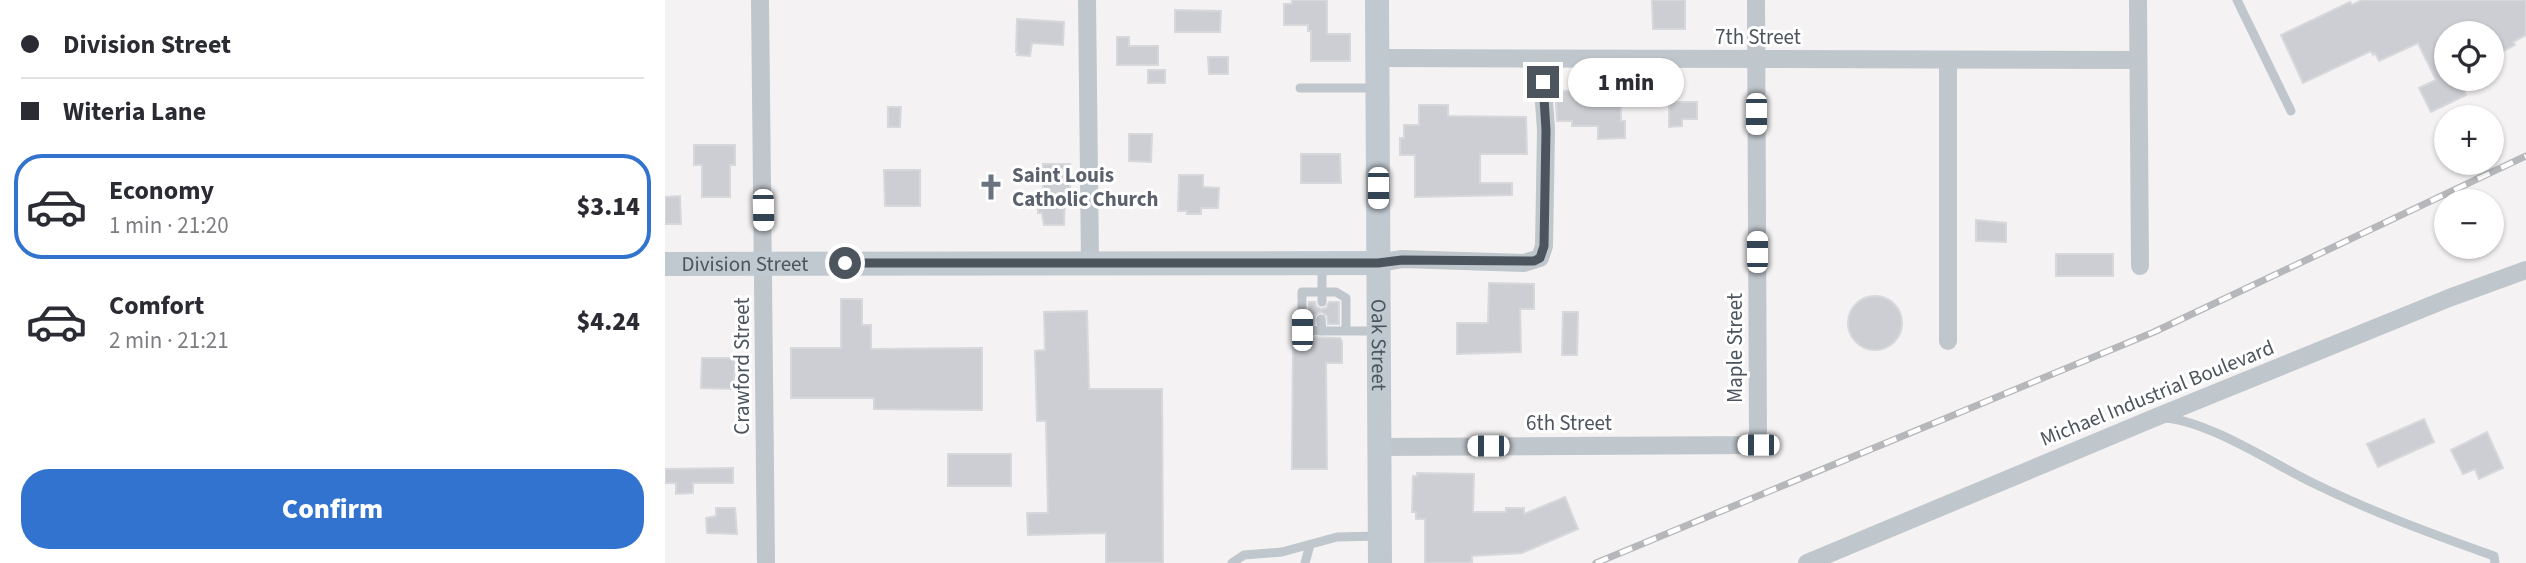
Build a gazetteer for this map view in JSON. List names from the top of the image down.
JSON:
{
  "streets": {
    "main road": ["Division Street", "Oak Street"],
    "street": [
      "7th Street",
      "Maple Street",
      "Crawford Street",
      "Michael Industrial Boulevard",
      "6th Street"
    ]
  },
  "crossings": [
    ["7th Street", "Division Street"],
    ["7th Street", "Oak Street"],
    ["7th Street", "Maple Street"],
    ["Division Street", "Oak Street"],
    ["Division Street", "Crawford Street"],
    ["Oak Street", "6th Street"],
    ["Maple Street", "6th Street"]
  ],
  "places": {
    "church": ["Saint Louis Catholic Church"]
  },
  "page": {
    "banner": ["Division Street", "Witeria Lane"],
    "map_buttons": ["+", "−"],
    "bubble": "1 min",
    "list": [
      {
        "name": "Economy",
        "note": "1 min · 21:20",
        "value": "$3.14"
      },
      {
        "name": "Comfort",
        "note": "2 min · 21:21",
        "value": "$4.24"
      }
    ],
    "buttons": "Confirm"
  }
}
